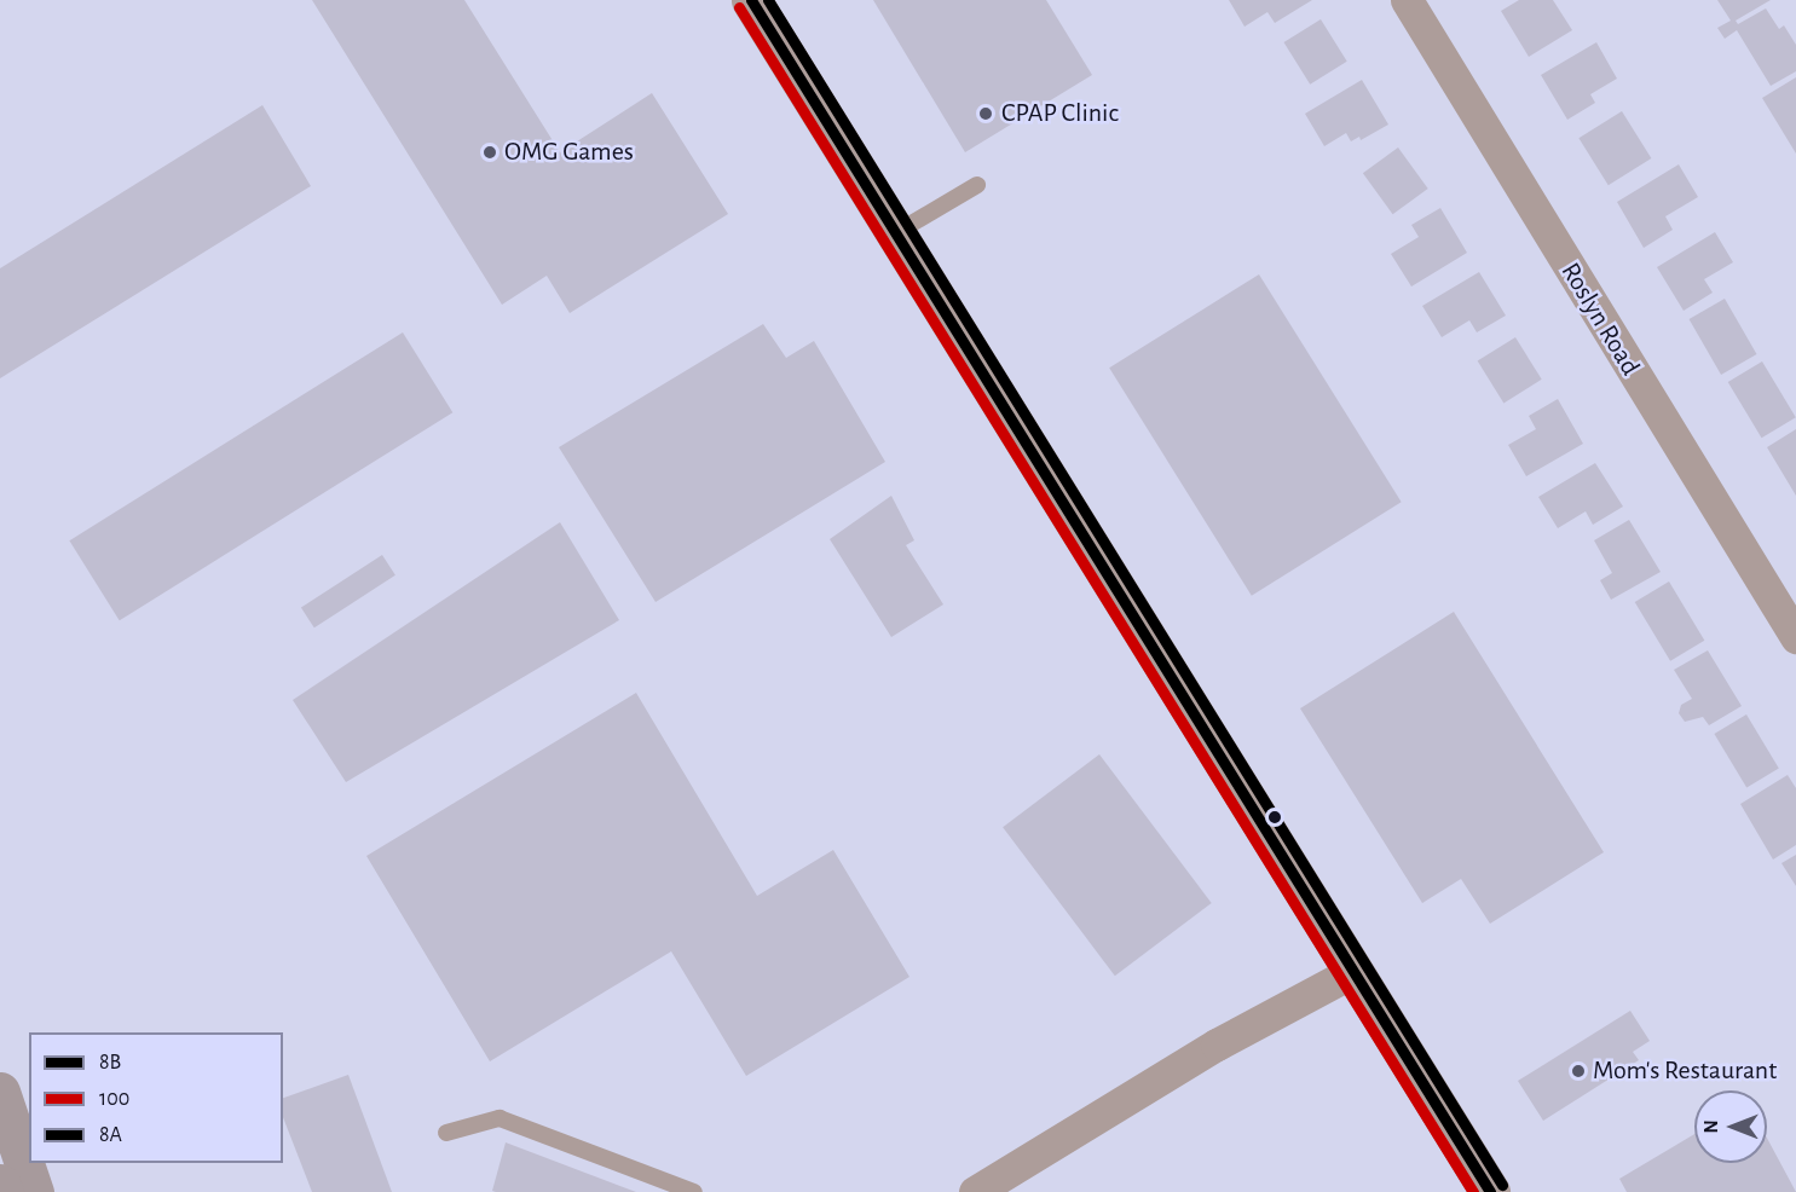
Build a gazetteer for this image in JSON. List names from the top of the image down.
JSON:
{
  "streets": {
    "street": ["Roslyn Road"]
  },
  "places": ["CPAP Clinic", "OMG Games", "Mom's Restaurant"],
  "lines": ["transit line 8B", "transit line 8A", "transit line 100"],
  "legend": ["8B", "100", "8A"],
  "north": "left"
}
